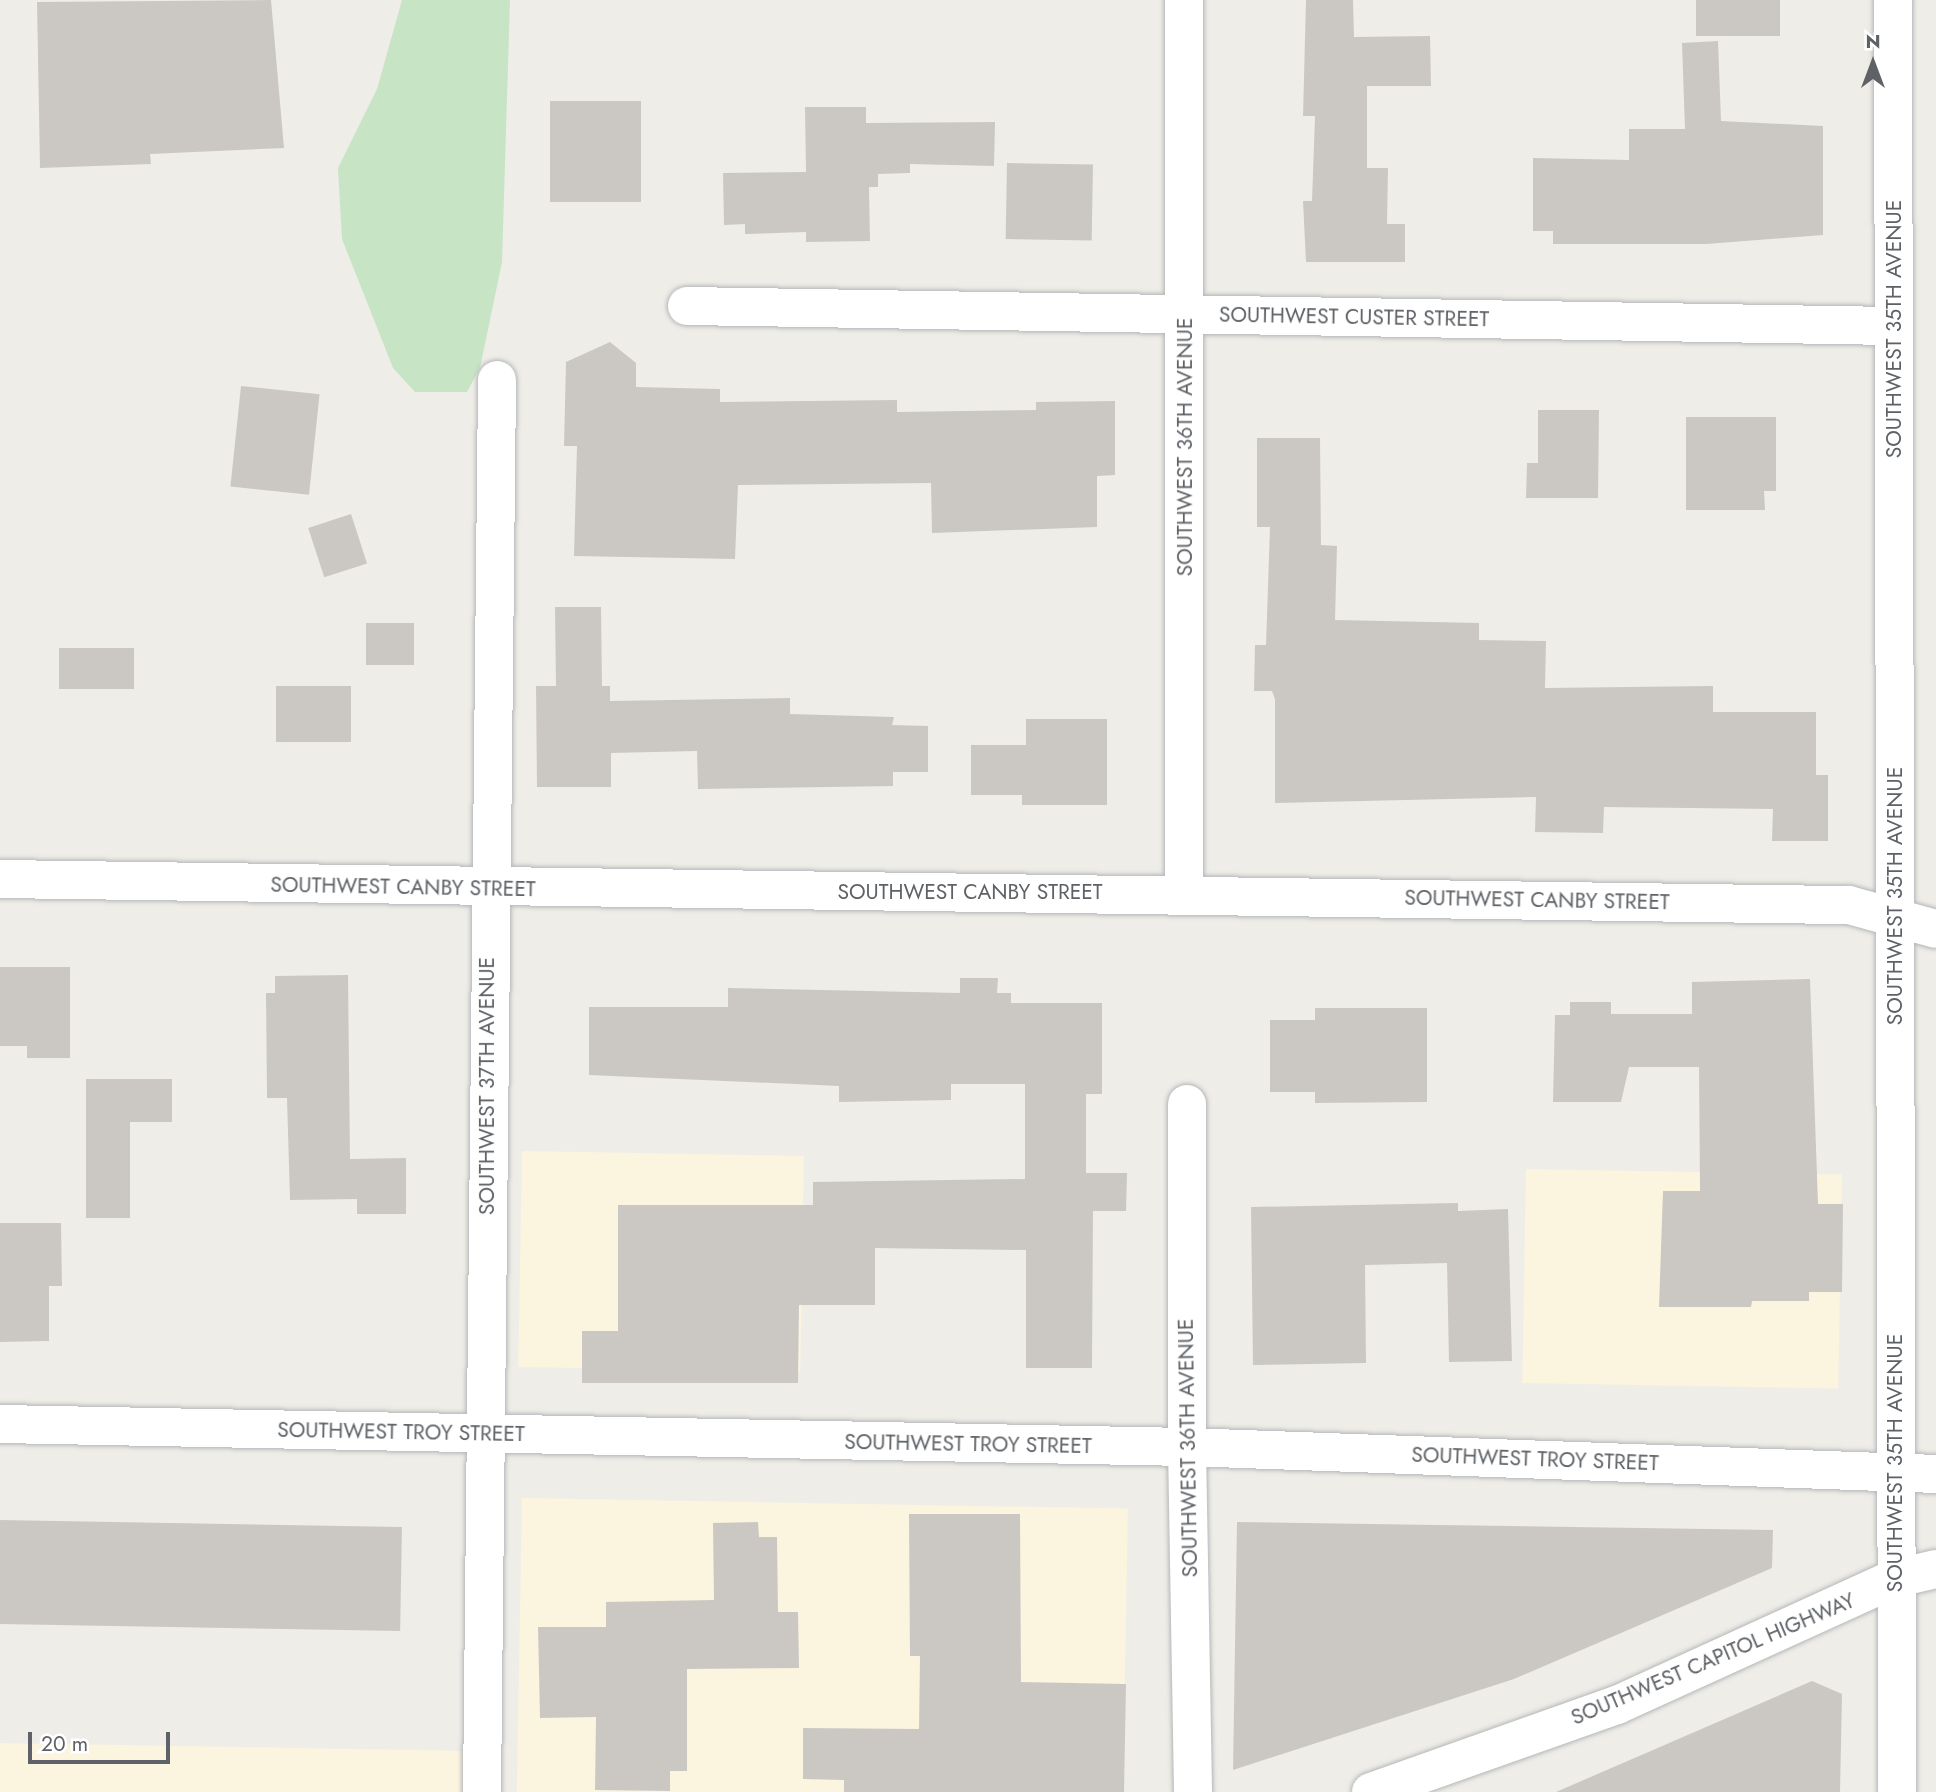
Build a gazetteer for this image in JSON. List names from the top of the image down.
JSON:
{
  "streets": {
    "street": [
      "SOUTHWEST CUSTER STREET",
      "SOUTHWEST 35TH AVENUE",
      "SOUTHWEST 36TH AVENUE",
      "SOUTHWEST CANBY STREET",
      "SOUTHWEST 37TH AVENUE",
      "SOUTHWEST TROY STREET",
      "SOUTHWEST CAPITOL HIGHWAY"
    ]
  },
  "crossings": [
    ["SOUTHWEST CUSTER STREET", "SOUTHWEST 35TH AVENUE"],
    ["SOUTHWEST CUSTER STREET", "SOUTHWEST 36TH AVENUE"],
    ["SOUTHWEST 35TH AVENUE", "SOUTHWEST CANBY STREET"],
    ["SOUTHWEST 35TH AVENUE", "SOUTHWEST TROY STREET"],
    ["SOUTHWEST 35TH AVENUE", "SOUTHWEST CAPITOL HIGHWAY"],
    ["SOUTHWEST 36TH AVENUE", "SOUTHWEST CANBY STREET"],
    ["SOUTHWEST 36TH AVENUE", "SOUTHWEST TROY STREET"],
    ["SOUTHWEST CANBY STREET", "SOUTHWEST 37TH AVENUE"],
    ["SOUTHWEST 37TH AVENUE", "SOUTHWEST TROY STREET"]
  ],
  "scale_bar": "20 m",
  "north": "top"
}
